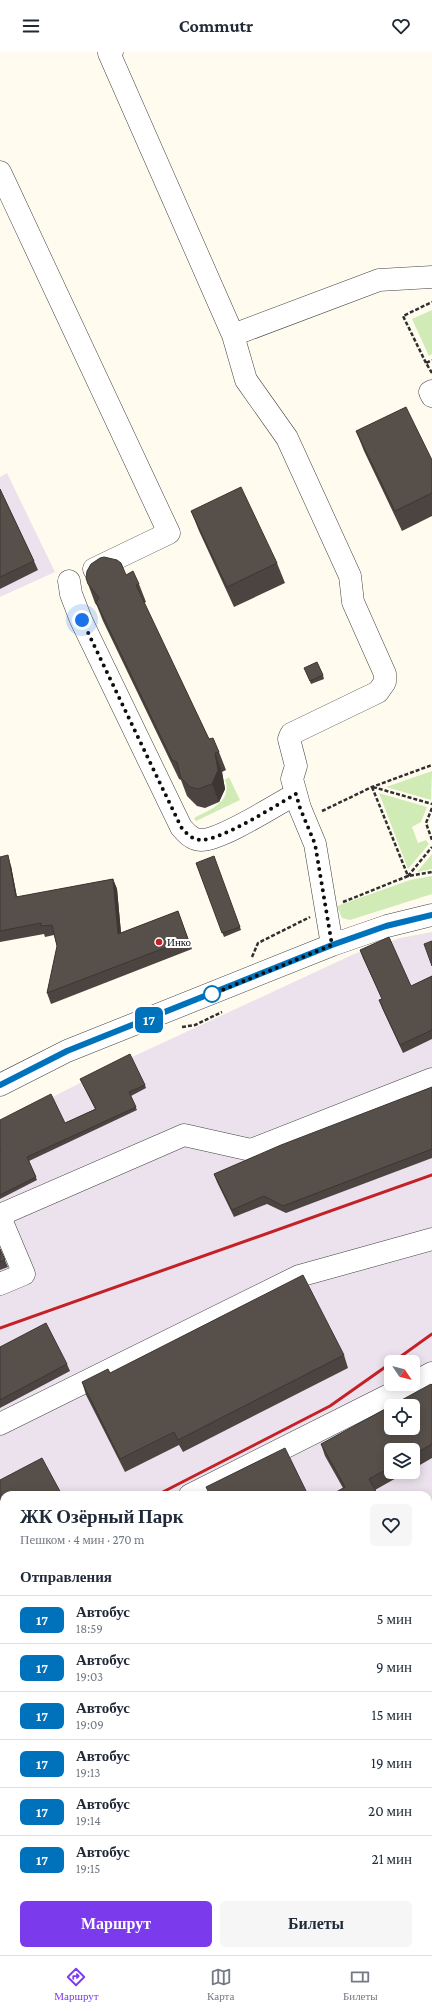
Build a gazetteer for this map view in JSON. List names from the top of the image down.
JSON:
{
  "places": ["Инко"],
  "lines": ["bus line 17"],
  "north": "bottom right",
  "page": {
    "header": "Commutr",
    "on_map": "17",
    "heading": [
      ["ЖК Озёрный Парк", "Пешком · 4 мин · 270 m"],
      "Отправления"
    ],
    "list": [
      {
        "mark": "17",
        "name": "Автобус",
        "note": "18:59",
        "value": "5 мин"
      },
      {
        "mark": "17",
        "name": "Автобус",
        "note": "19:03",
        "value": "9 мин"
      },
      {
        "mark": "17",
        "name": "Автобус",
        "note": "19:09",
        "value": "15 мин"
      },
      {
        "mark": "17",
        "name": "Автобус",
        "note": "19:13",
        "value": "19 мин"
      },
      {
        "mark": "17",
        "name": "Автобус",
        "note": "19:14",
        "value": "20 мин"
      },
      {
        "mark": "17",
        "name": "Автобус",
        "note": "19:15",
        "value": "21 мин"
      }
    ],
    "buttons": ["Маршрут", "Билеты"],
    "tabs": ["Маршрут", "Карта", "Билеты"]
  }
}
